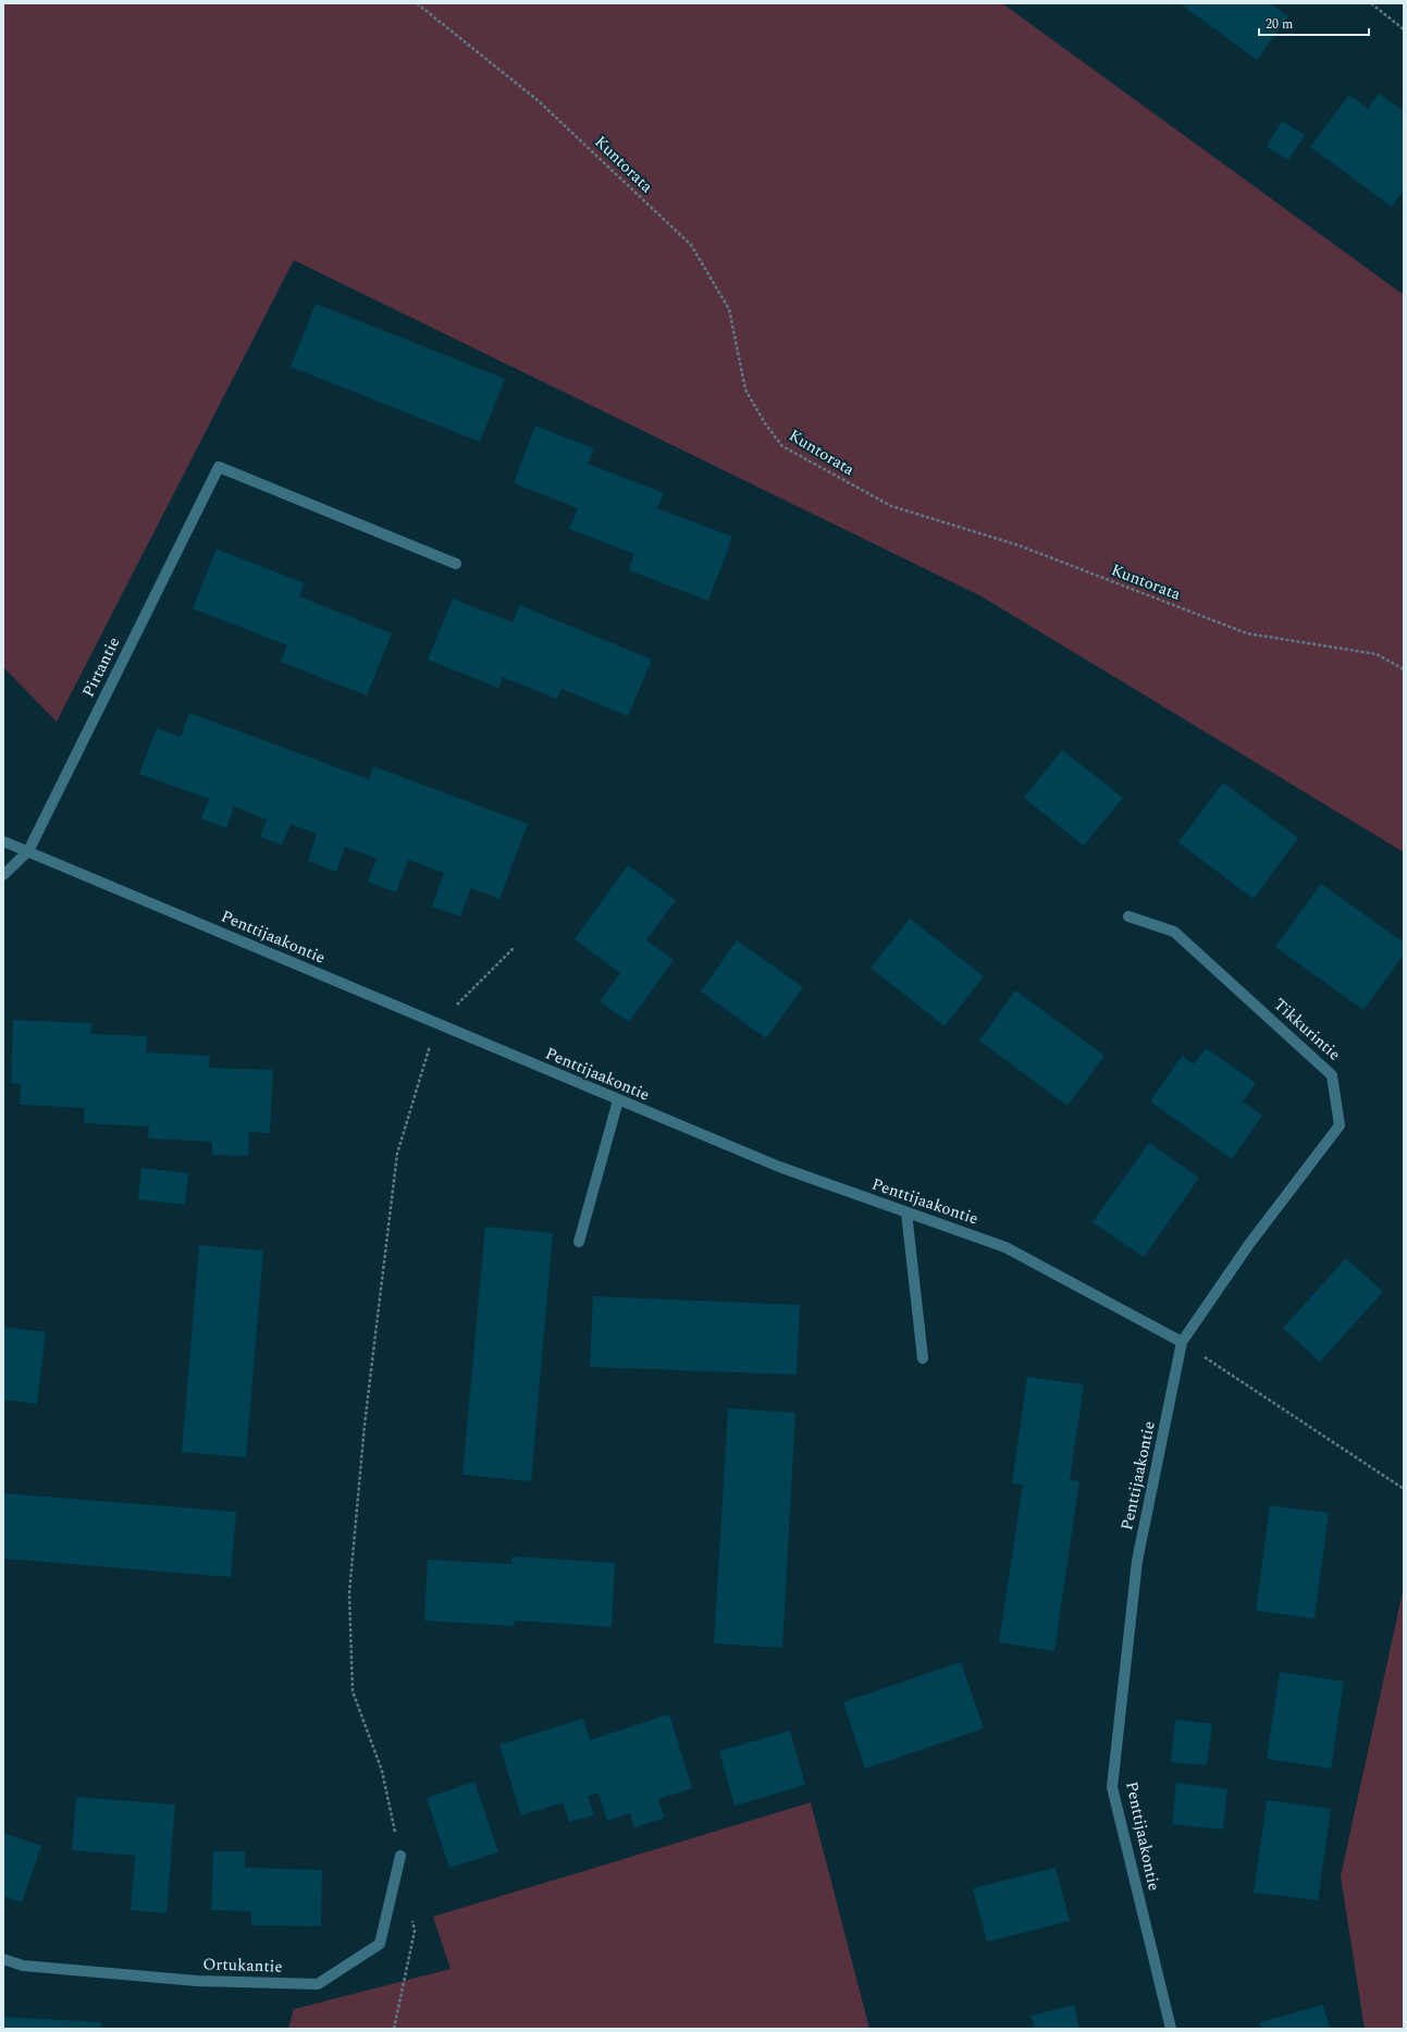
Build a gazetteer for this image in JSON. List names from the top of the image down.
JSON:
{
  "streets": {
    "street": [
      "Pirtantie",
      "Penttijaakontie",
      "Tikkurintie",
      "Ortukantie"
    ],
    "path": ["Kuntorata"]
  },
  "crossings": [
    ["Pirtantie", "Penttijaakontie"],
    ["Penttijaakontie", "Tikkurintie"]
  ],
  "scale_bar": "20 m"
}
